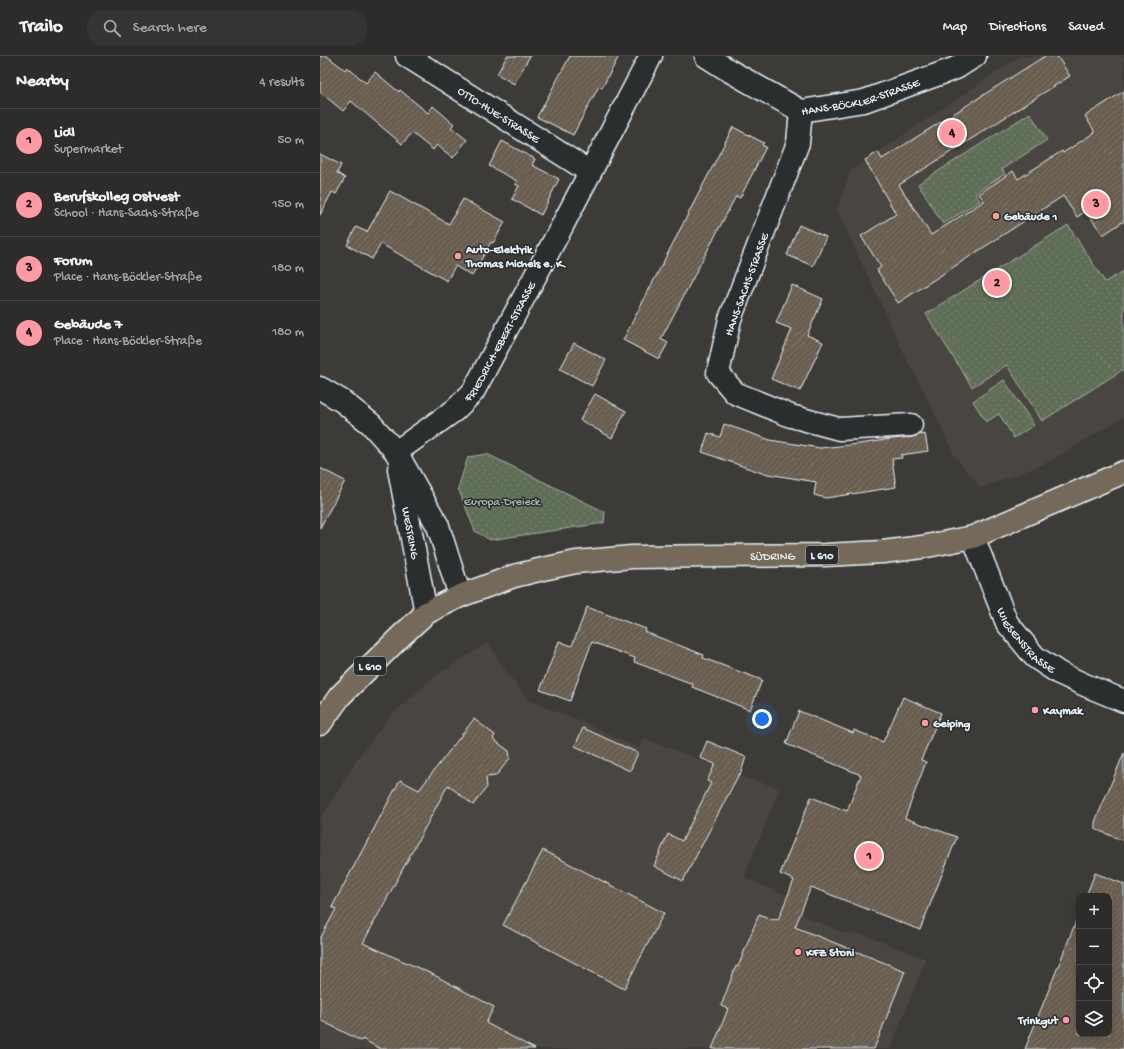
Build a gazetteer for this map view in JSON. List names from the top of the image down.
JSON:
{
  "streets": {
    "main road": ["SÜDRING", "L 610"],
    "street": [
      "HANS-BÖCKLER-STRASSE",
      "OTTO-HUE-STRASSE",
      "HANS-SACHS-STRASSE",
      "FRIEDRICH-EBERT-STRASSE",
      "WESTRING",
      "WIESENSTRASSE"
    ]
  },
  "crossings": [
    ["HANS-BÖCKLER-STRASSE", "HANS-SACHS-STRASSE"],
    ["OTTO-HUE-STRASSE", "FRIEDRICH-EBERT-STRASSE"],
    ["FRIEDRICH-EBERT-STRASSE", "WESTRING"],
    ["WESTRING", "SÜDRING"],
    ["WESTRING", "L 610"],
    ["SÜDRING", "L 610"],
    ["SÜDRING", "WIESENSTRASSE"]
  ],
  "parks": ["Europa-Dreieck"],
  "places": [
    "Gebäude 1",
    "Auto-Elektrik Thomas Michels e. K.",
    "Kaymak",
    "Geiping",
    "KFZ Stoni",
    "Trinkgut"
  ],
  "page": {
    "header": "Trailo",
    "search": "Search here",
    "nav": ["Map", "Directions", "Saved"],
    "heading": ["Nearby", "4 results"],
    "list": [
      {
        "mark": "1",
        "name": "Lidl",
        "note": "Supermarket",
        "value": "50 m"
      },
      {
        "mark": "2",
        "name": "Berufskolleg Ostvest",
        "note": "School · Hans-Sachs-Straße",
        "value": "150 m"
      },
      {
        "mark": "3",
        "name": "Forum",
        "note": "Place · Hans-Böckler-Straße",
        "value": "180 m"
      },
      {
        "mark": "4",
        "name": "Gebäude 7",
        "note": "Place · Hans-Böckler-Straße",
        "value": "180 m"
      }
    ],
    "pins": [
      "4",
      "3",
      "2",
      "1"
    ],
    "map_buttons": ["+", "−"]
  }
}
